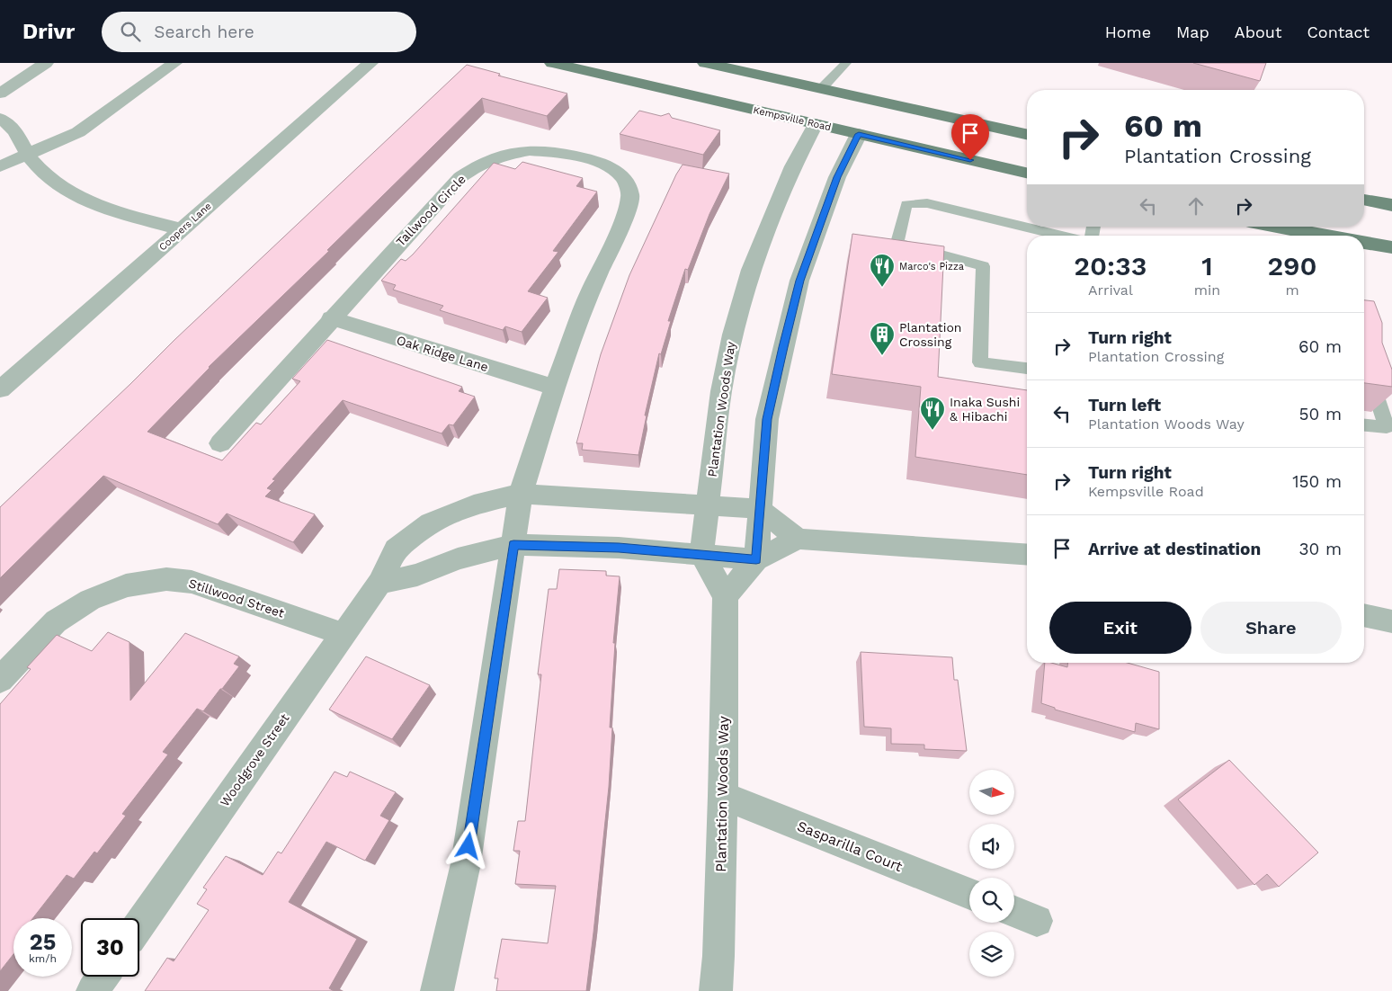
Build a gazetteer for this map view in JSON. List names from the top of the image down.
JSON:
{
  "streets": {
    "main road": ["Kempsville Road"],
    "street": [
      "Tallwood Circle",
      "Coopers Lane",
      "Oak Ridge Lane",
      "Plantation Woods Way",
      "Stillwood Street",
      "Woodgrove Street",
      "Sasparilla Court"
    ]
  },
  "crossings": [
    ["Kempsville Road", "Plantation Woods Way"],
    ["Tallwood Circle", "Oak Ridge Lane"],
    ["Tallwood Circle", "Woodgrove Street"],
    ["Plantation Woods Way", "Sasparilla Court"],
    ["Stillwood Street", "Woodgrove Street"]
  ],
  "places": {
    "restaurant": ["Marco's Pizza", "Inaka Sushi & Hibachi"],
    "building": ["Plantation Crossing"]
  },
  "north": "right",
  "page": {
    "header": "Drivr",
    "search": "Search here",
    "nav": [
      "Home",
      "Map",
      "About",
      "Contact"
    ],
    "turn": ["60 m", "Plantation Crossing"],
    "eta": [
      "20:33",
      "Arrival",
      "1",
      "min",
      "290",
      "m"
    ],
    "list": [
      {
        "name": "Turn right",
        "note": "Plantation Crossing",
        "value": "60 m"
      },
      {
        "name": "Turn left",
        "note": "Plantation Woods Way",
        "value": "50 m"
      },
      {
        "name": "Turn right",
        "note": "Kempsville Road",
        "value": "150 m"
      },
      {
        "name": "Arrive at destination",
        "value": "30 m"
      }
    ],
    "buttons": ["Exit", "Share"],
    "speed": "25 km/h",
    "limit": "30"
  }
}
